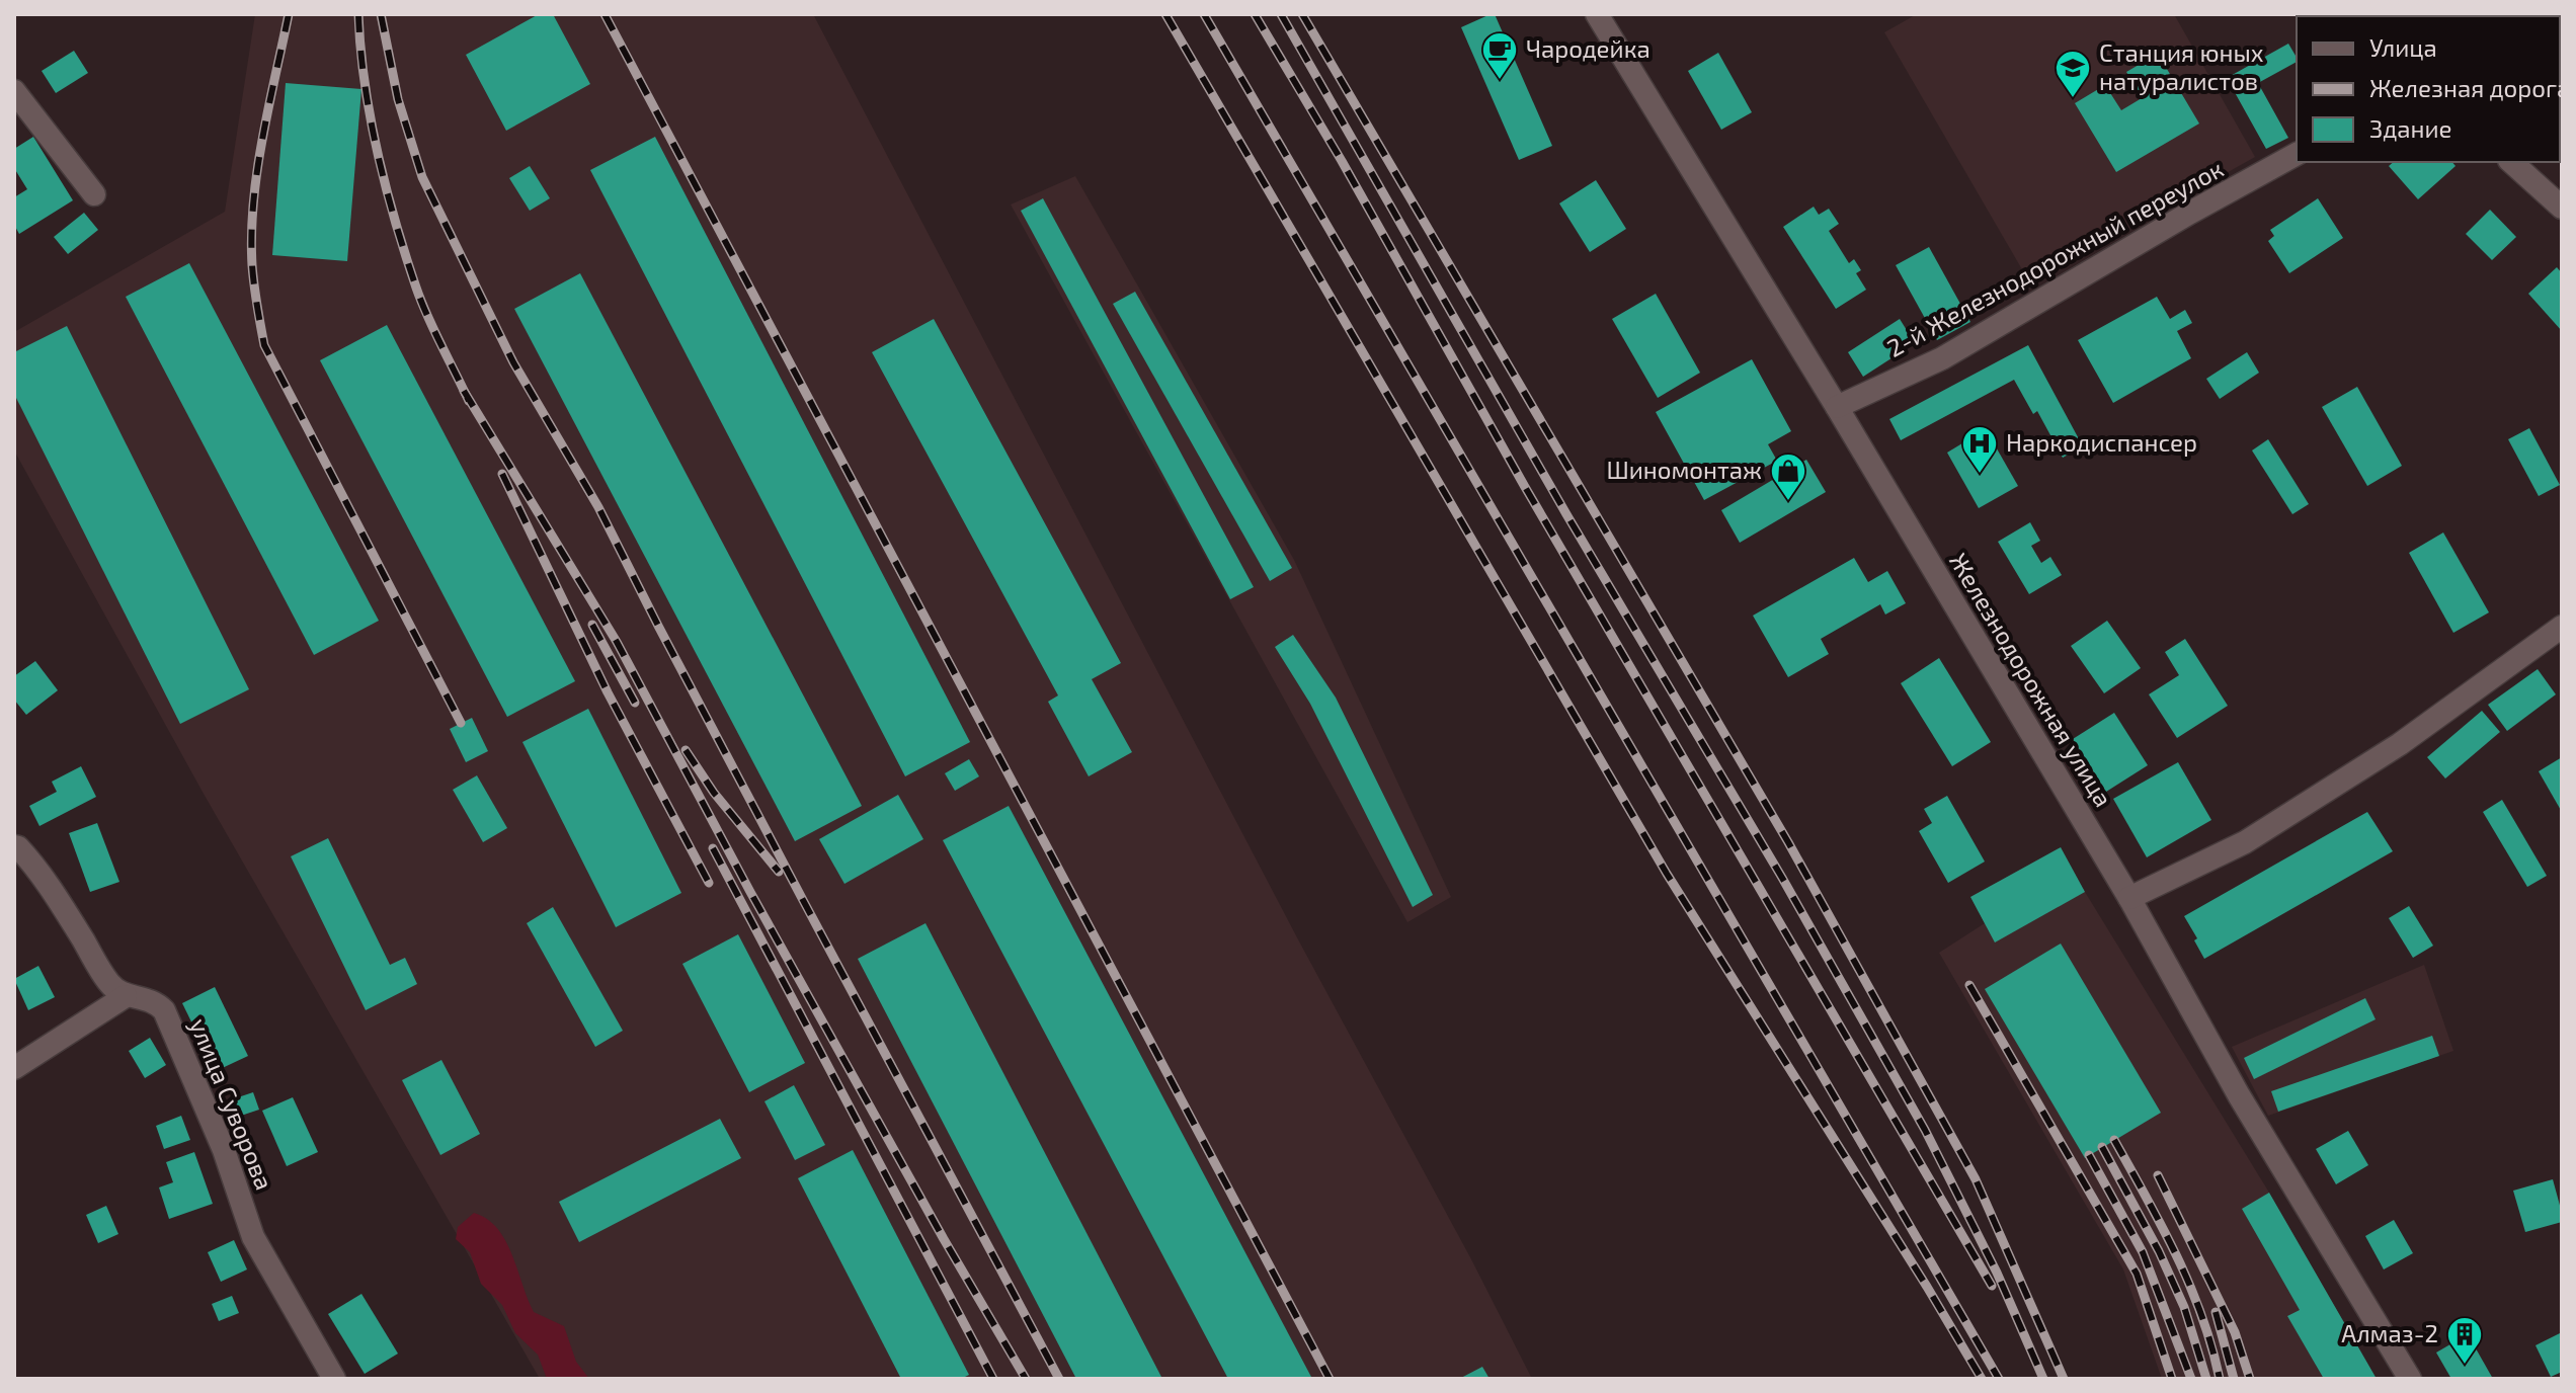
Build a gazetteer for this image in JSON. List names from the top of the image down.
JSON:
{
  "streets": {
    "street": ["2-й Железнодорожный переулок", "Железнодорожная улица", "улица Суворова"]
  },
  "crossings": [
    ["2-й Железнодорожный переулок", "Железнодорожная улица"]
  ],
  "places": {
    "cafe": ["Чародейка"],
    "school or university": ["Станция юных натуралистов"],
    "hospital": ["Наркодиспансер"],
    "shop": ["Шиномонтаж"],
    "building": ["Алмаз-2"]
  },
  "legend": ["Улица", "Железная дорога", "Здание"]
}
